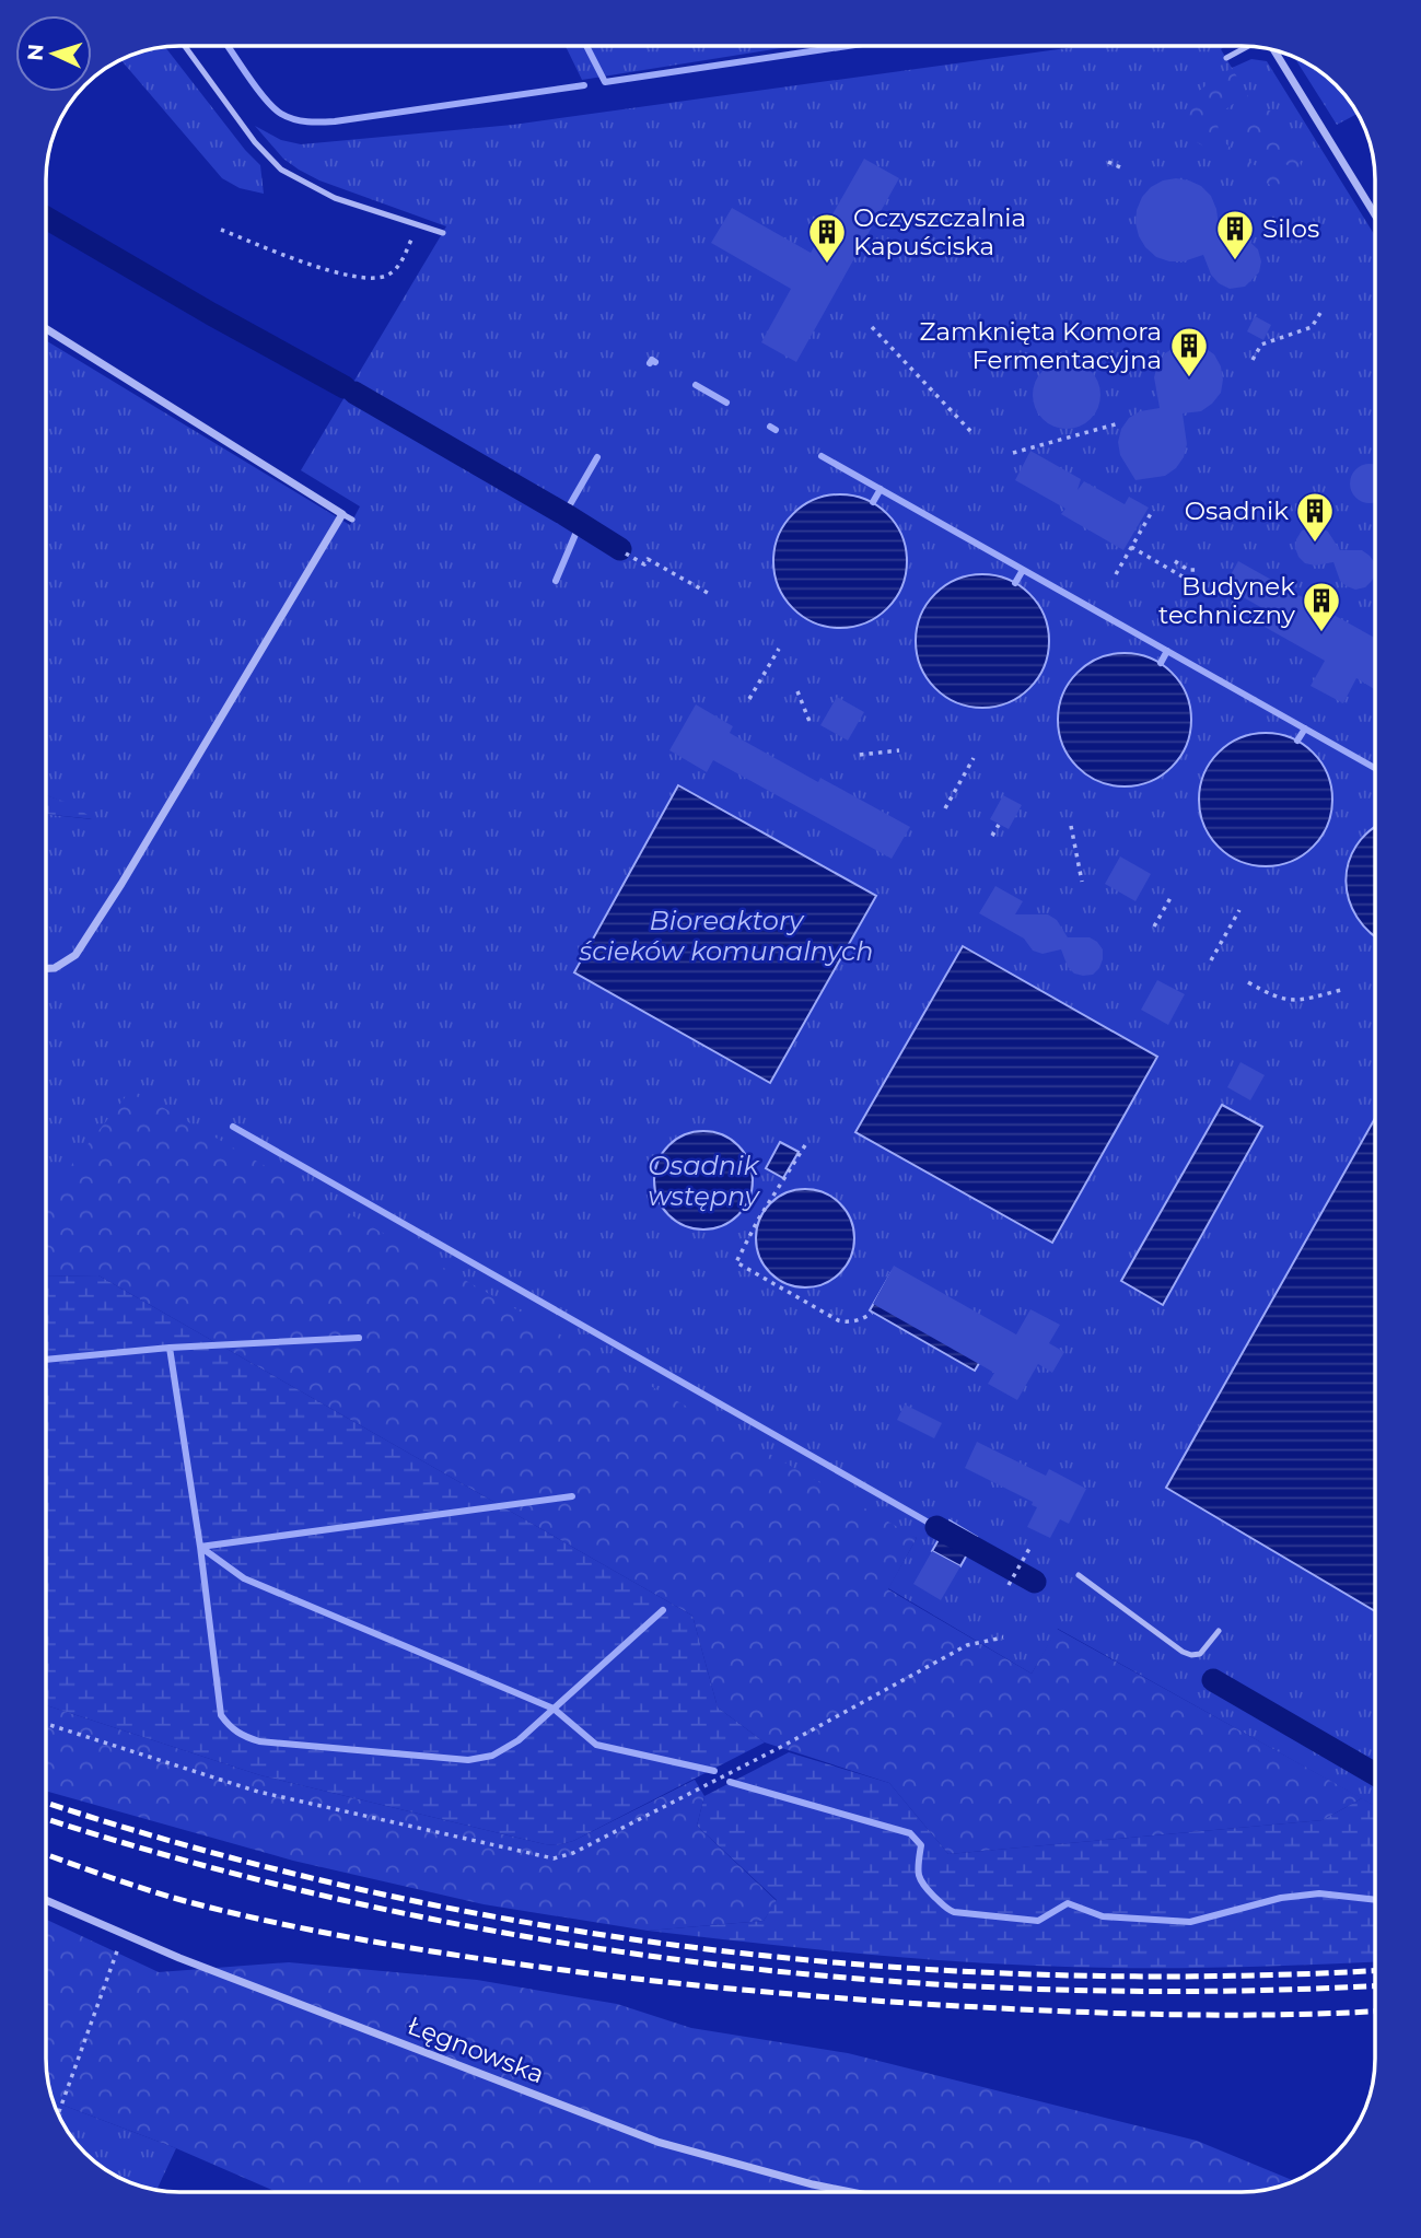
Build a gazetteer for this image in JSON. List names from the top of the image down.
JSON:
{
  "streets": {
    "street": ["Łęgnowska"]
  },
  "water": ["Bioreaktory ścieków komunalnych", "Osadnik wstępny"],
  "places": {
    "building": [
      "Silos",
      "Oczyszczalnia Kapuściska",
      "Zamknięta Komora Fermentacyjna",
      "Osadnik",
      "Budynek techniczny"
    ]
  },
  "north": "left"
}
